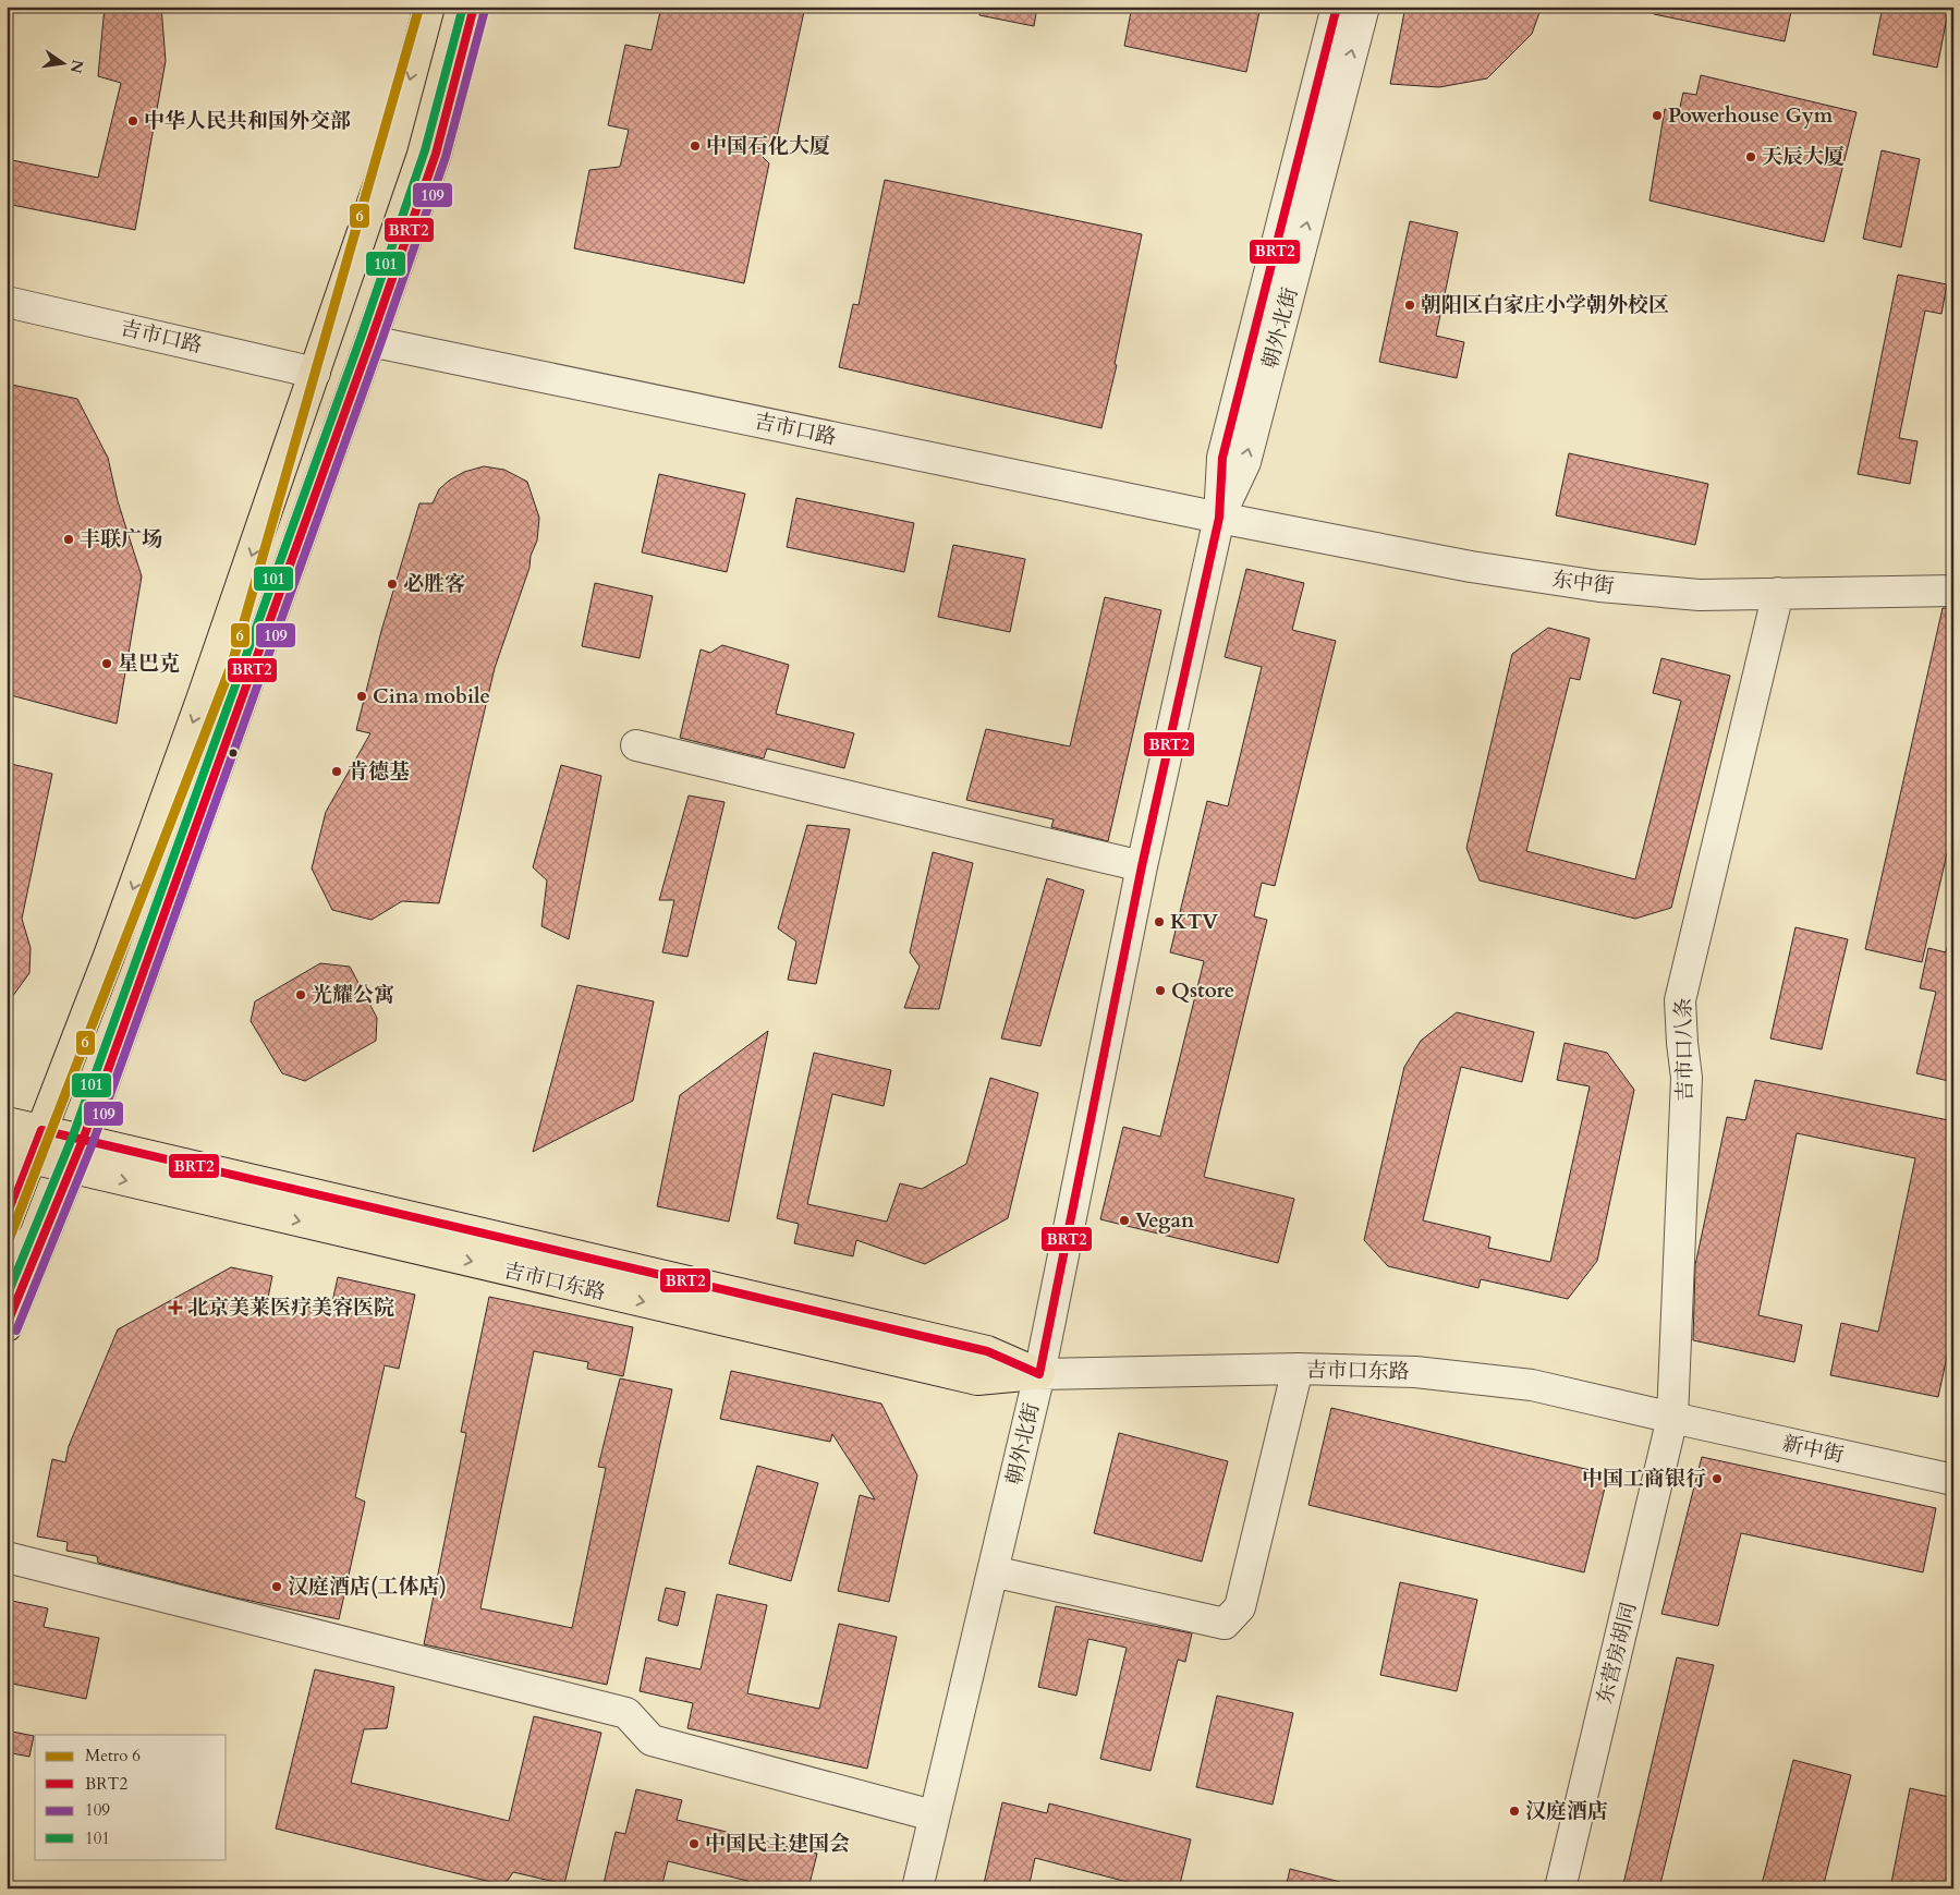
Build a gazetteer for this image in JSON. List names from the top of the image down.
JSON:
{
  "streets": {
    "main road": ["吉市口东路"],
    "street": [
      "朝外北街",
      "吉市口路",
      "东中街",
      "吉市口八条",
      "新中街",
      "东营房胡同"
    ]
  },
  "crossings": [
    ["朝外北街", "吉市口路"],
    ["朝外北街", "东中街"],
    ["朝外北街", "吉市口东路"],
    ["吉市口路", "东中街"],
    ["东中街", "吉市口八条"],
    ["吉市口八条", "吉市口东路"],
    ["吉市口八条", "新中街"],
    ["吉市口八条", "东营房胡同"],
    ["吉市口东路", "新中街"],
    ["吉市口东路", "东营房胡同"],
    ["新中街", "东营房胡同"]
  ],
  "places": {
    "other": [
      "Powerhouse Gym",
      "中华人民共和国外交部",
      "中国石化大厦",
      "天辰大厦",
      "朝阳区白家庄小学朝外校区",
      "丰联广场",
      "必胜客",
      "星巴克",
      "Cina mobile",
      "肯德基",
      "KTV",
      "Qstore",
      "光耀公寓",
      "Vegan",
      "中国工商银行",
      "汉庭酒店(工体店)",
      "汉庭酒店",
      "中国民主建国会"
    ],
    "health": ["北京美莱医疗美容医院"]
  },
  "lines": [
    "metro line 6",
    "transit line BRT2",
    "transit line 101",
    "transit line 109"
  ],
  "legend": [
    "Metro 6",
    "BRT2",
    "109",
    "101"
  ],
  "north": "right"
}
